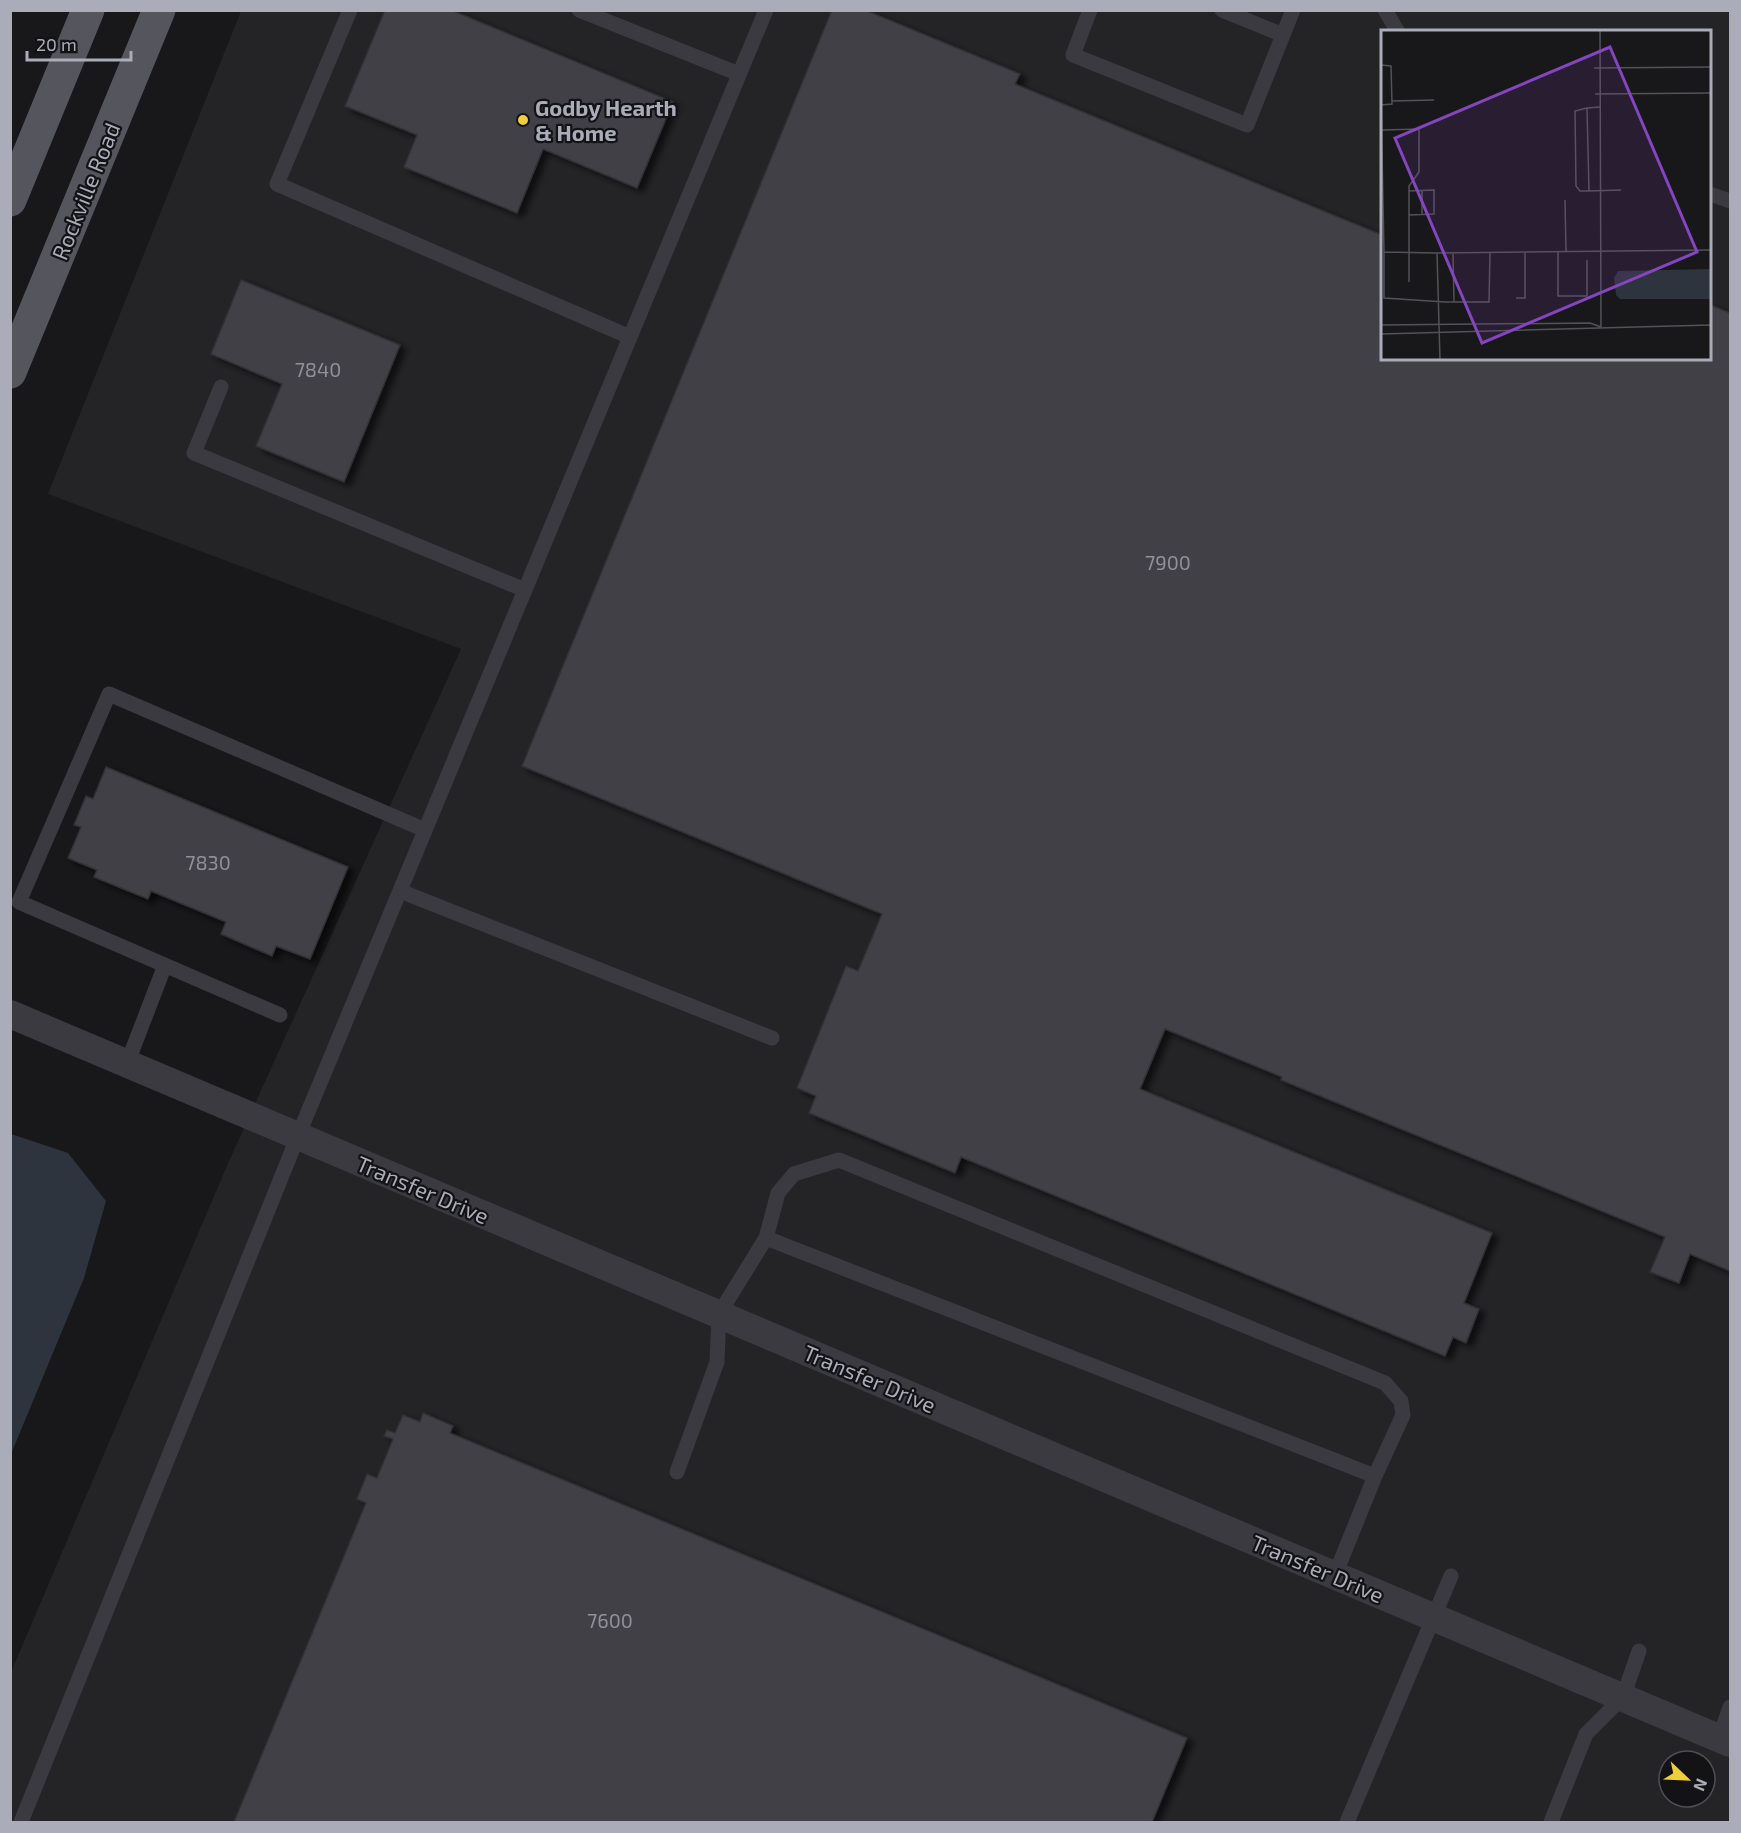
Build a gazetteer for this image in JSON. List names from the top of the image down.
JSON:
{
  "streets": {
    "main road": ["Rockville Road"],
    "street": ["Transfer Drive"]
  },
  "places": ["Godby Hearth & Home"],
  "house_numbers": [
    "7840",
    "7900",
    "7830",
    "7600"
  ],
  "scale_bar": "20 m",
  "north": "bottom right"
}
